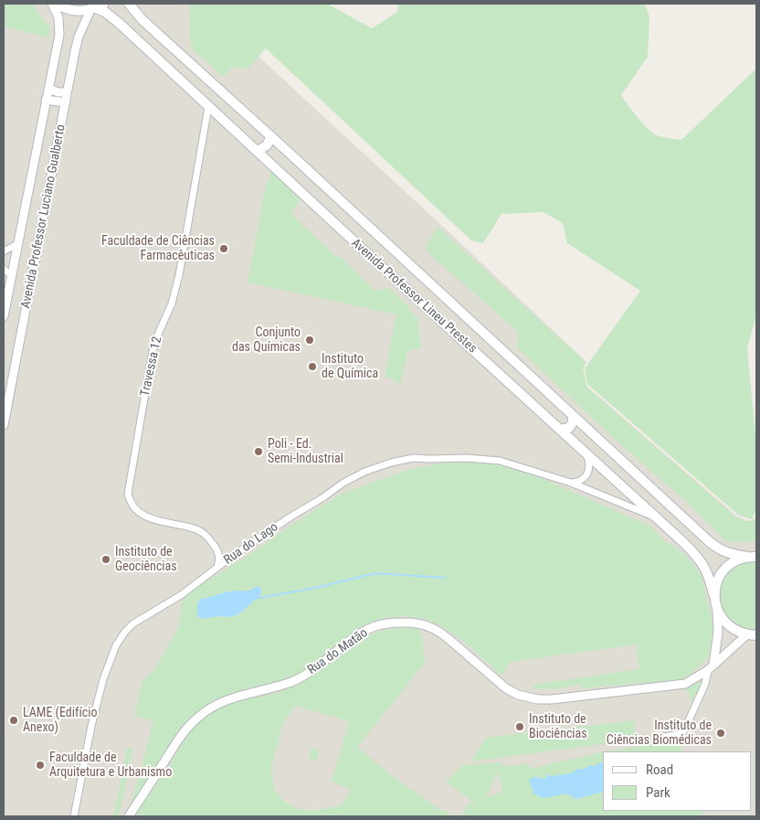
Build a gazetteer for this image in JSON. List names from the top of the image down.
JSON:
{
  "streets": {
    "main road": ["Avenida Professor Lineu Prestes"],
    "street": [
      "Avenida Professor Luciano Gualberto",
      "Travessa 12",
      "Rua do Lago",
      "Rua do Matão"
    ]
  },
  "crossings": [
    ["Avenida Professor Luciano Gualberto", "Avenida Professor Lineu Prestes"],
    ["Avenida Professor Lineu Prestes", "Travessa 12"],
    ["Avenida Professor Lineu Prestes", "Rua do Lago"],
    ["Travessa 12", "Rua do Lago"]
  ],
  "places": [
    "Faculdade de Ciências Farmacêuticas",
    "Conjunto das Químicas",
    "Instituto de Química",
    "Poli - Ed. Semi-Industrial",
    "Instituto de Geociências",
    "LAME (Edifício Anexo)",
    "Instituto de Biociências",
    "Instituto de Ciências Biomédicas",
    "Faculdade de Arquitetura e Urbanismo"
  ],
  "legend": ["Road", "Park"]
}
